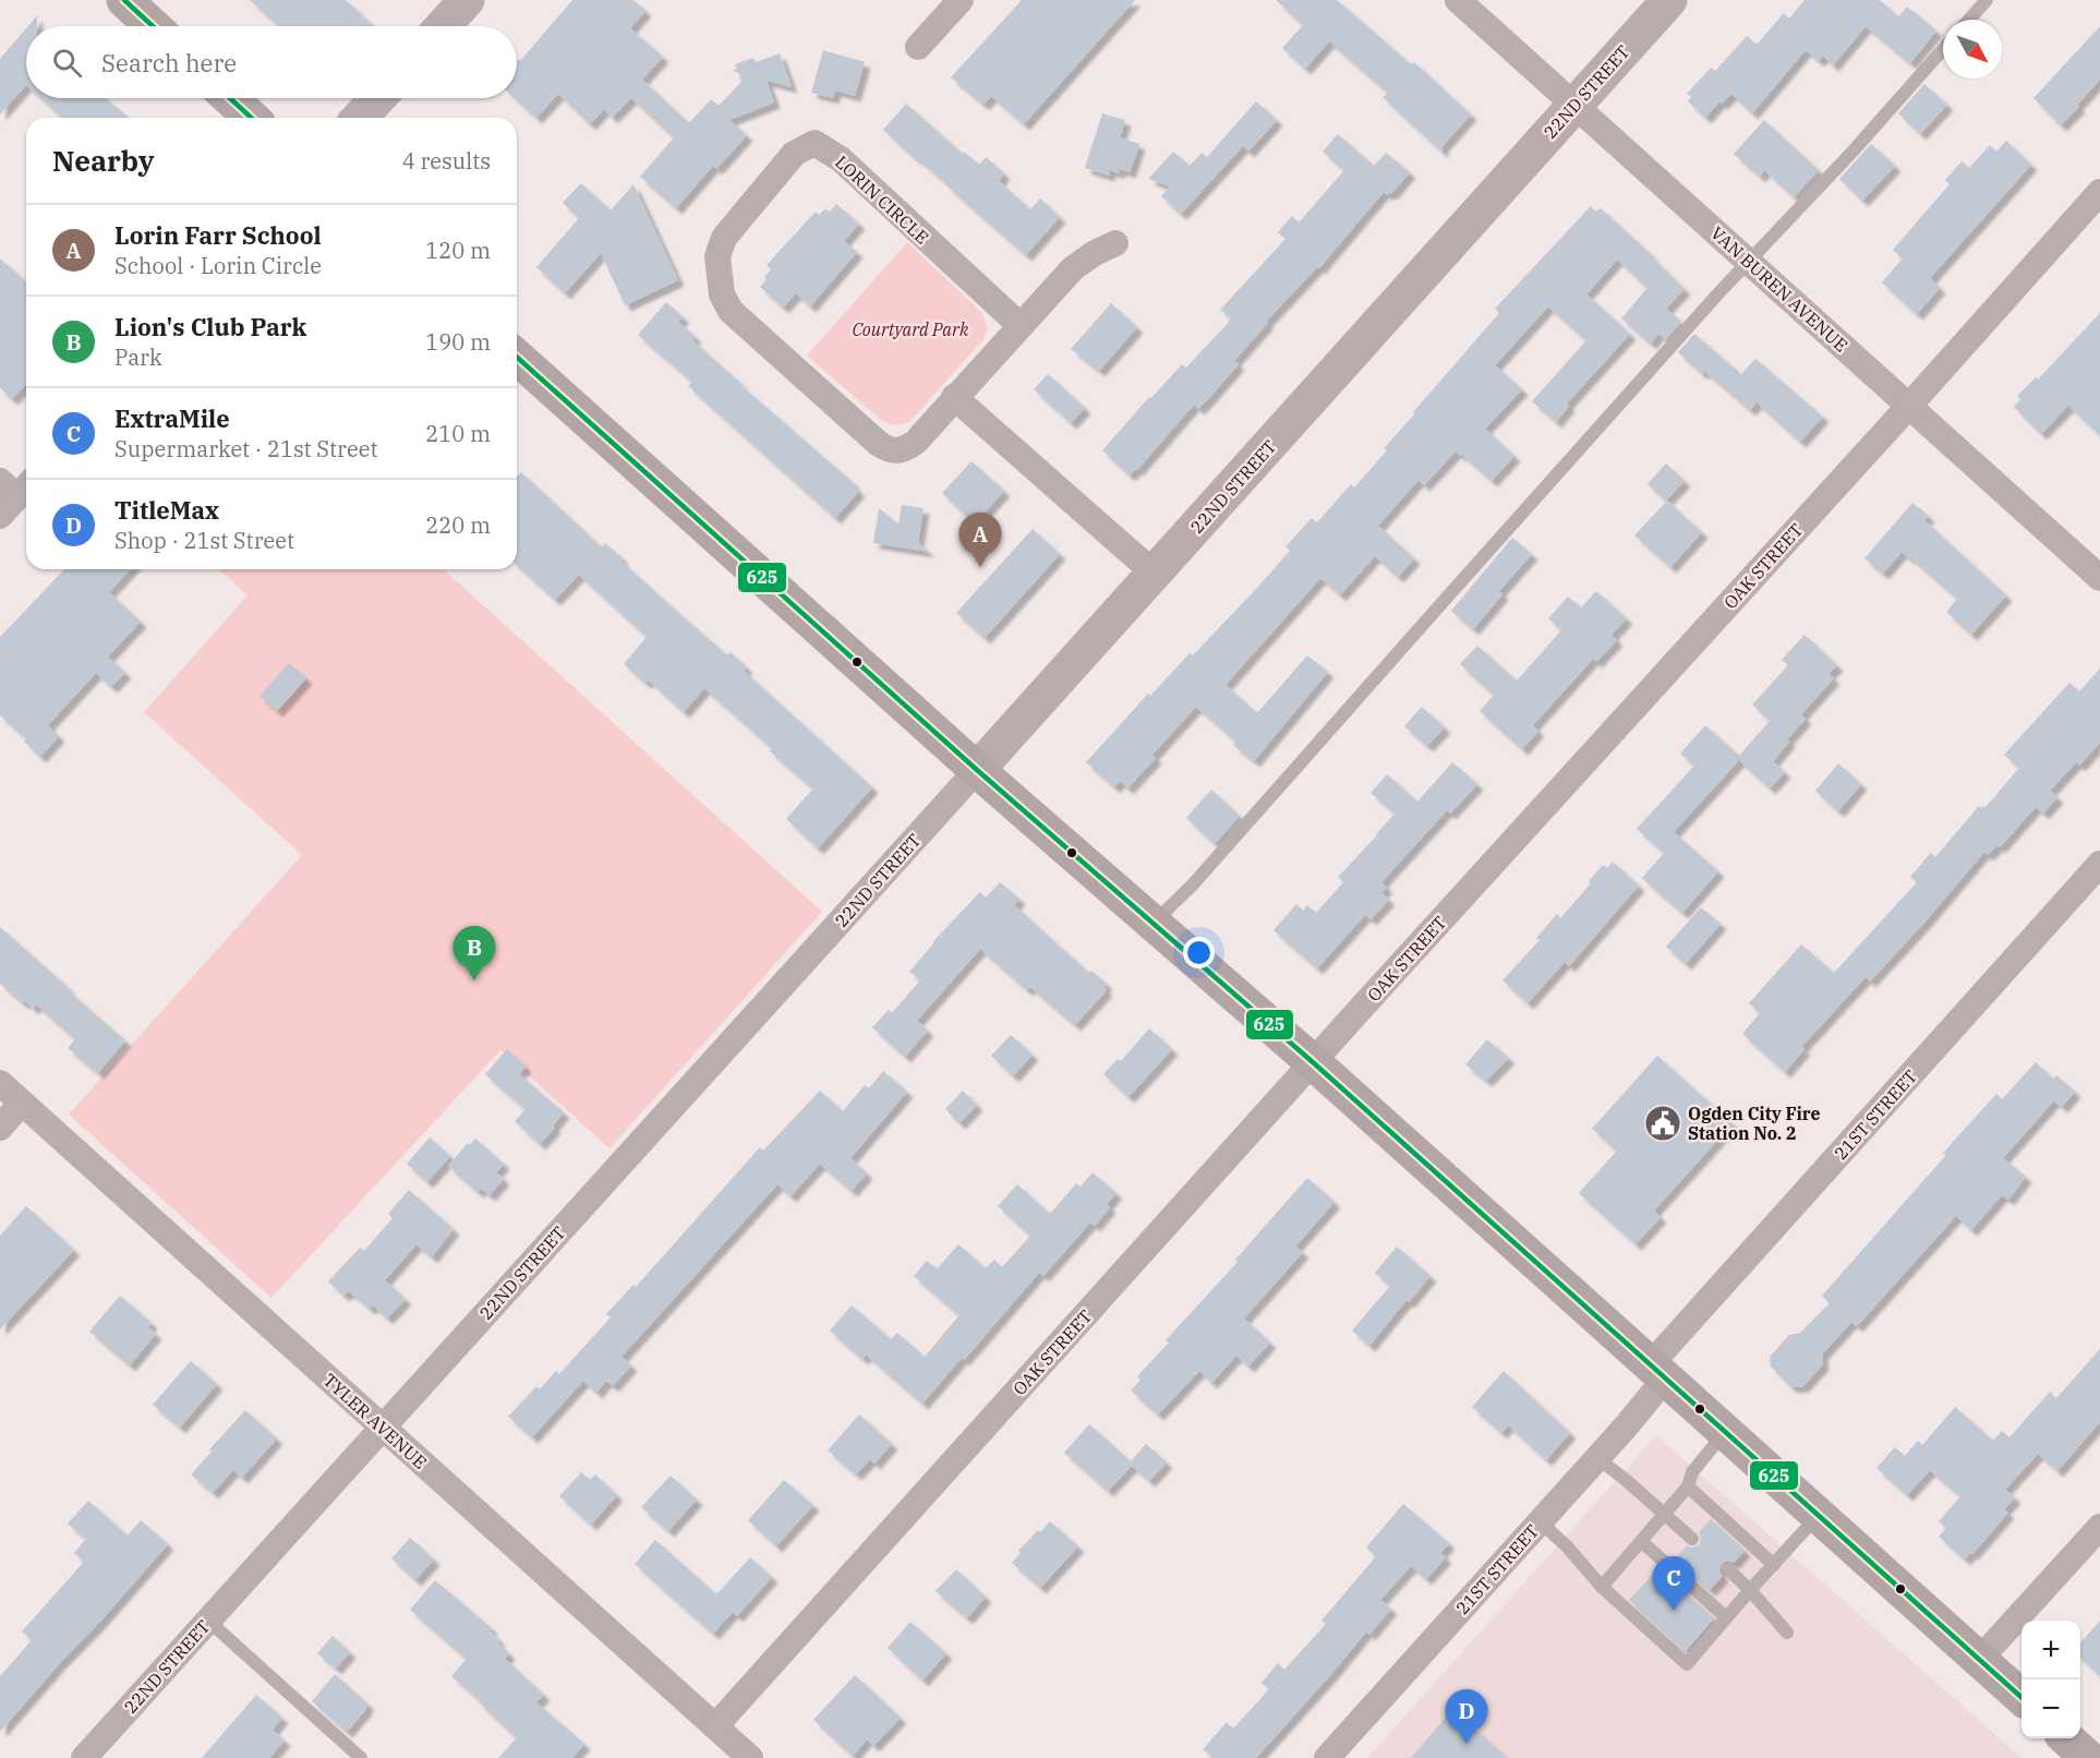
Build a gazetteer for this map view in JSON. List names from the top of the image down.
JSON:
{
  "streets": {
    "street": [
      "22ND STREET",
      "LORIN CIRCLE",
      "VAN BUREN AVENUE",
      "OAK STREET",
      "21ST STREET",
      "TYLER AVENUE"
    ]
  },
  "crossings": [
    ["22ND STREET", "VAN BUREN AVENUE"],
    ["22ND STREET", "TYLER AVENUE"],
    ["VAN BUREN AVENUE", "OAK STREET"],
    ["OAK STREET", "TYLER AVENUE"]
  ],
  "parks": ["Courtyard Park"],
  "places": {
    "public building": ["Ogden City Fire Station No. 2"]
  },
  "lines": ["transit line 625"],
  "north": "bottom right",
  "page": {
    "search": "Search here",
    "heading": ["Nearby", "4 results"],
    "list": [
      {
        "mark": "A",
        "name": "Lorin Farr School",
        "note": "School · Lorin Circle",
        "value": "120 m"
      },
      {
        "mark": "B",
        "name": "Lion's Club Park",
        "note": "Park",
        "value": "190 m"
      },
      {
        "mark": "C",
        "name": "ExtraMile",
        "note": "Supermarket · 21st Street",
        "value": "210 m"
      },
      {
        "mark": "D",
        "name": "TitleMax",
        "note": "Shop · 21st Street",
        "value": "220 m"
      }
    ],
    "pins": [
      "A",
      "B",
      "C",
      "D"
    ],
    "map_buttons": ["+", "−"]
  }
}
